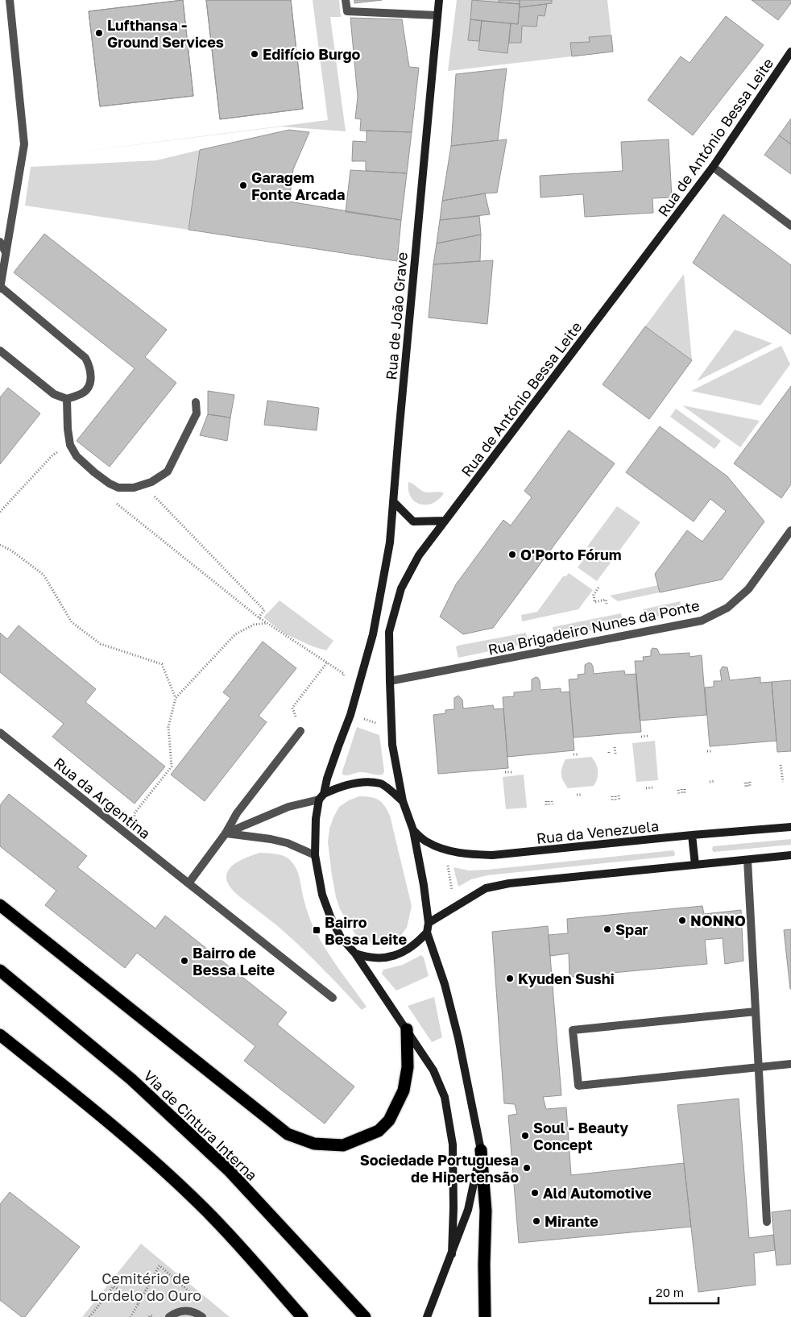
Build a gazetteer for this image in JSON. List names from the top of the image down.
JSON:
{
  "streets": {
    "highway": ["Via de Cintura Interna"],
    "main road": ["Rua de António Bessa Leite", "Rua de João Grave", "Rua da Venezuela"],
    "street": ["Rua Brigadeiro Nunes da Ponte", "Rua da Argentina"]
  },
  "crossings": [
    ["Rua de António Bessa Leite", "Rua de João Grave"],
    ["Rua de António Bessa Leite", "Rua Brigadeiro Nunes da Ponte"],
    ["Rua de António Bessa Leite", "Rua da Venezuela"]
  ],
  "parks": ["Cemitério de Lordelo do Ouro"],
  "places": {
    "other": [
      "Lufthansa - Ground Services",
      "Edifício Burgo",
      "Garagem Fonte Arcada",
      "O'Porto Fórum",
      "NONNO",
      "Spar",
      "Bairro de Bessa Leite",
      "Kyuden Sushi",
      "Soul - Beauty Concept",
      "Sociedade Portuguesa de Hipertensão",
      "Ald Automotive",
      "Mirante"
    ],
    "transit": ["Bairro Bessa Leite"]
  },
  "scale_bar": "20 m"
}
